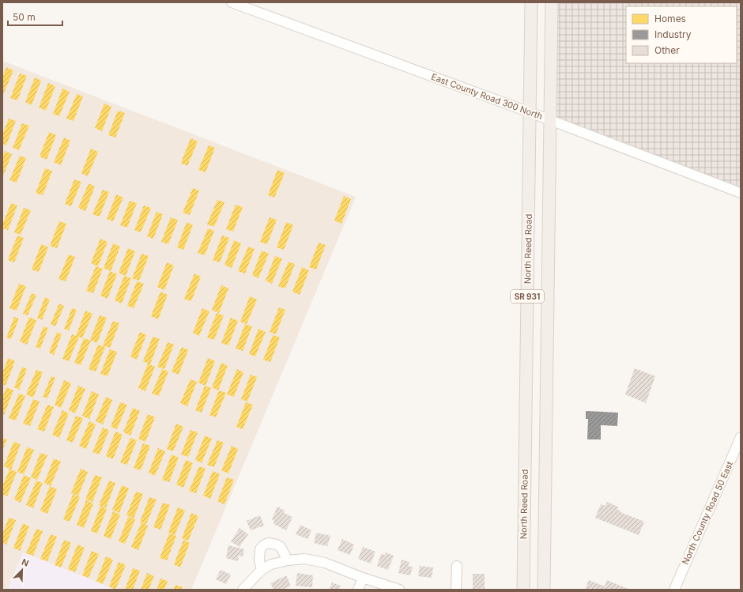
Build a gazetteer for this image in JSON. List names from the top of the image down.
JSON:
{
  "streets": {
    "main road": ["North Reed Road", "SR 931"],
    "street": ["East County Road 300 North", "North County Road 50 East"]
  },
  "crossings": [
    ["East County Road 300 North", "North Reed Road"],
    ["East County Road 300 North", "SR 931"]
  ],
  "legend": ["Homes", "Industry", "Other"],
  "scale_bar": "50 m",
  "north": "top right"
}
